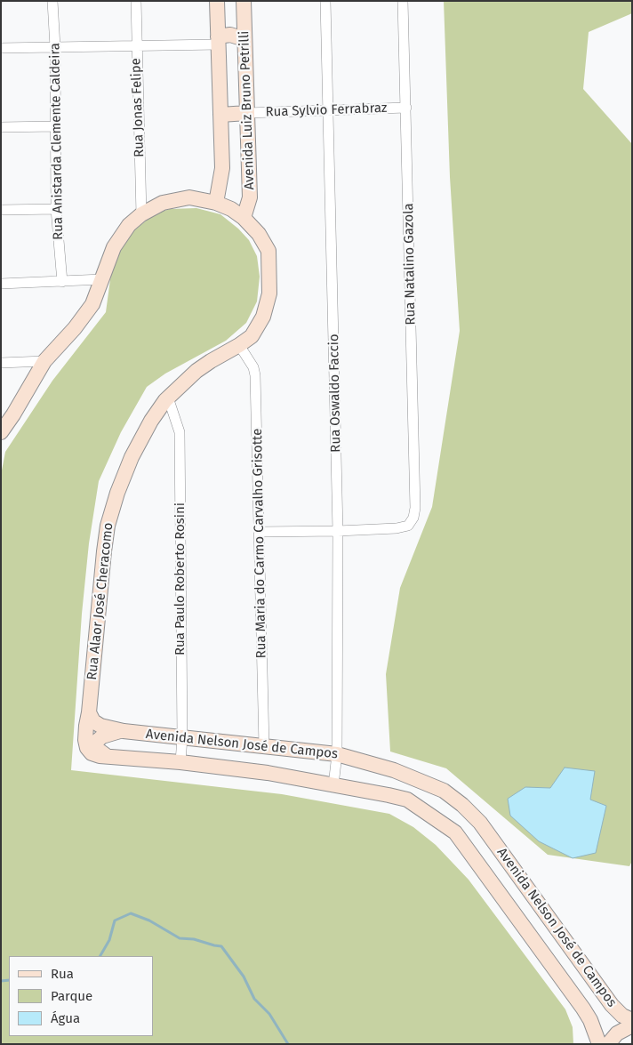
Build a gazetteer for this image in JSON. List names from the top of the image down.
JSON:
{
  "streets": {
    "main road": ["Avenida Luiz Bruno Petrilli", "Rua Alaor José Cheracomo", "Avenida Nelson José de Campos"],
    "street": [
      "Rua Jonas Felipe",
      "Rua Sylvio Ferrabraz",
      "Rua Anistarda Clemente Caldeira",
      "Rua Natalino Gazola",
      "Rua Oswaldo Faccio",
      "Rua Maria do Carmo Carvalho Grisotte",
      "Rua Paulo Roberto Rosini"
    ]
  },
  "crossings": [
    ["Rua Jonas Felipe", "Rua Alaor José Cheracomo"],
    ["Avenida Luiz Bruno Petrilli", "Rua Sylvio Ferrabraz"],
    ["Avenida Luiz Bruno Petrilli", "Rua Alaor José Cheracomo"],
    ["Rua Sylvio Ferrabraz", "Rua Natalino Gazola"],
    ["Rua Sylvio Ferrabraz", "Rua Oswaldo Faccio"],
    ["Rua Natalino Gazola", "Rua Oswaldo Faccio"],
    ["Rua Oswaldo Faccio", "Avenida Nelson José de Campos"],
    ["Rua Maria do Carmo Carvalho Grisotte", "Rua Alaor José Cheracomo"],
    ["Rua Maria do Carmo Carvalho Grisotte", "Avenida Nelson José de Campos"],
    ["Rua Paulo Roberto Rosini", "Rua Alaor José Cheracomo"],
    ["Rua Paulo Roberto Rosini", "Avenida Nelson José de Campos"],
    ["Rua Alaor José Cheracomo", "Avenida Nelson José de Campos"]
  ],
  "legend": ["Rua", "Parque", "Água"]
}
